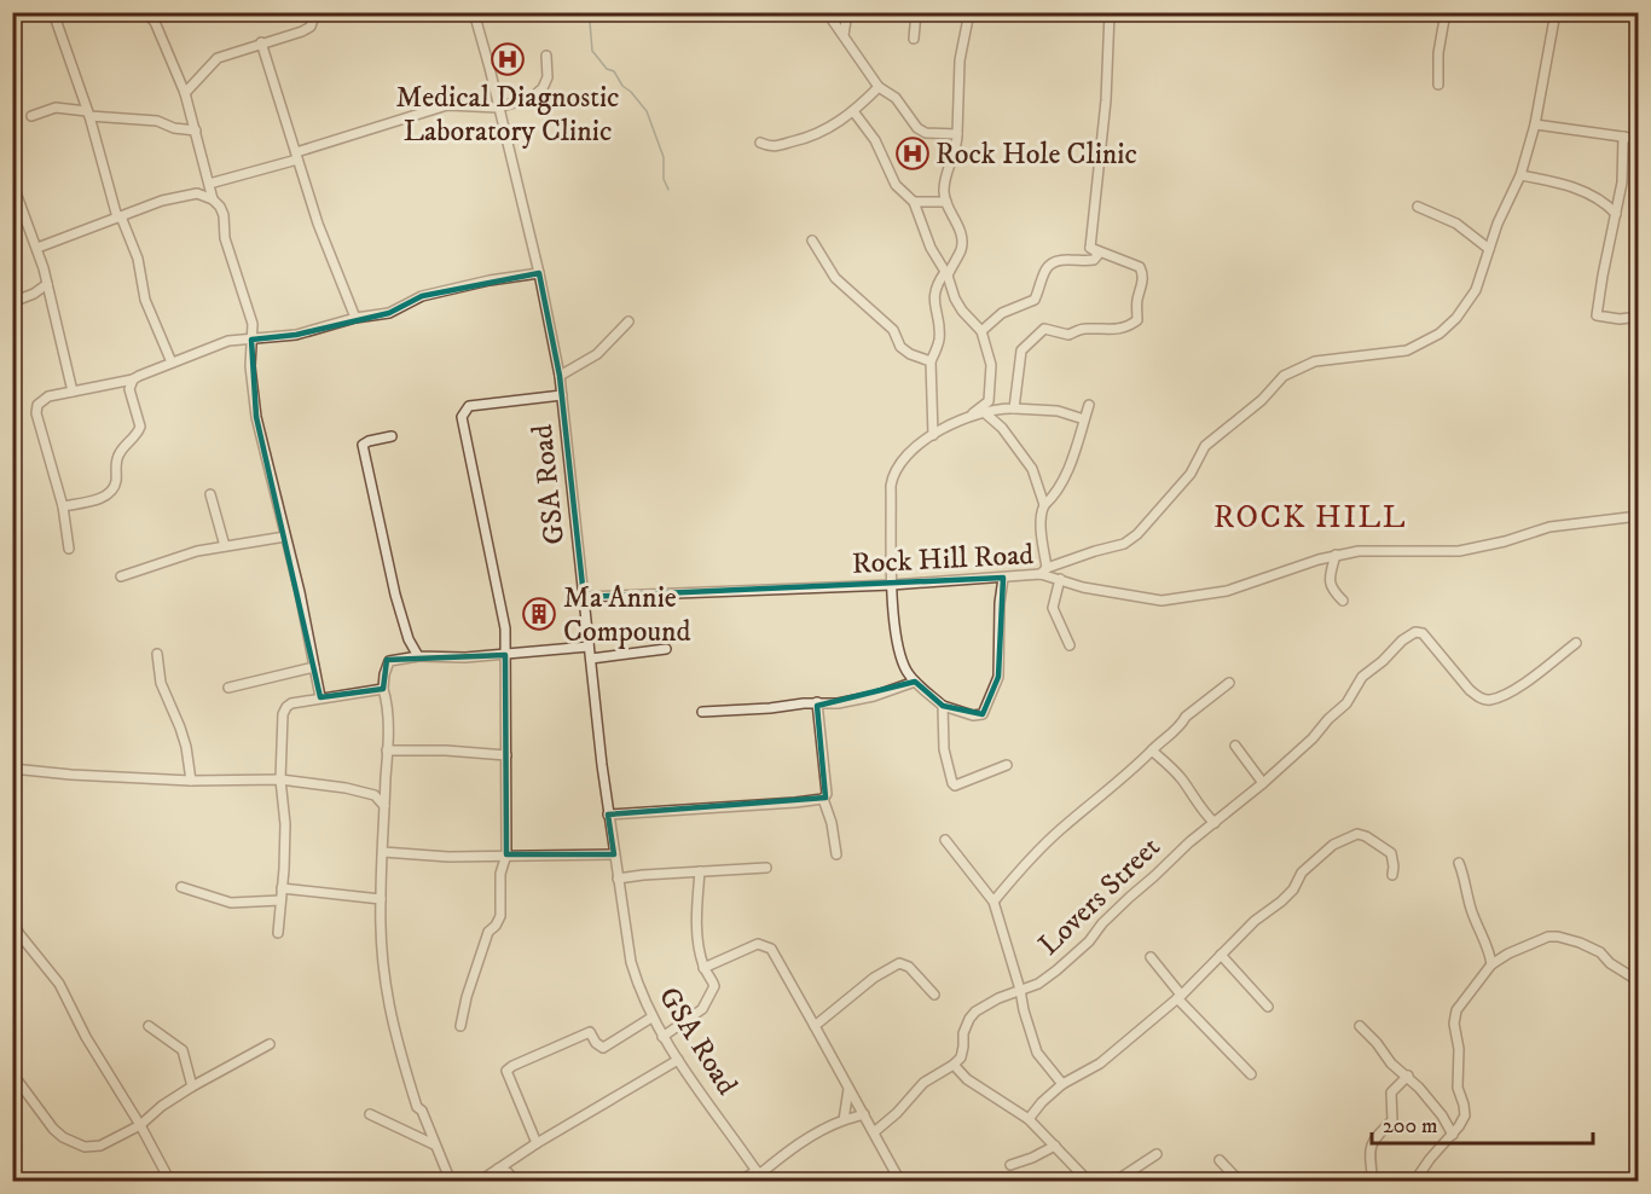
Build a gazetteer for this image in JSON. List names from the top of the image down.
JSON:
{
  "streets": {
    "street": ["GSA Road", "Rock Hill Road", "Lovers Street"]
  },
  "crossings": [
    ["GSA Road", "Rock Hill Road"]
  ],
  "districts": ["ROCK HILL"],
  "places": {
    "hospital": ["Medical Diagnostic Laboratory Clinic", "Rock Hole Clinic"],
    "building": ["Ma Annie Compound"]
  },
  "scale_bar": "200 m"
}
